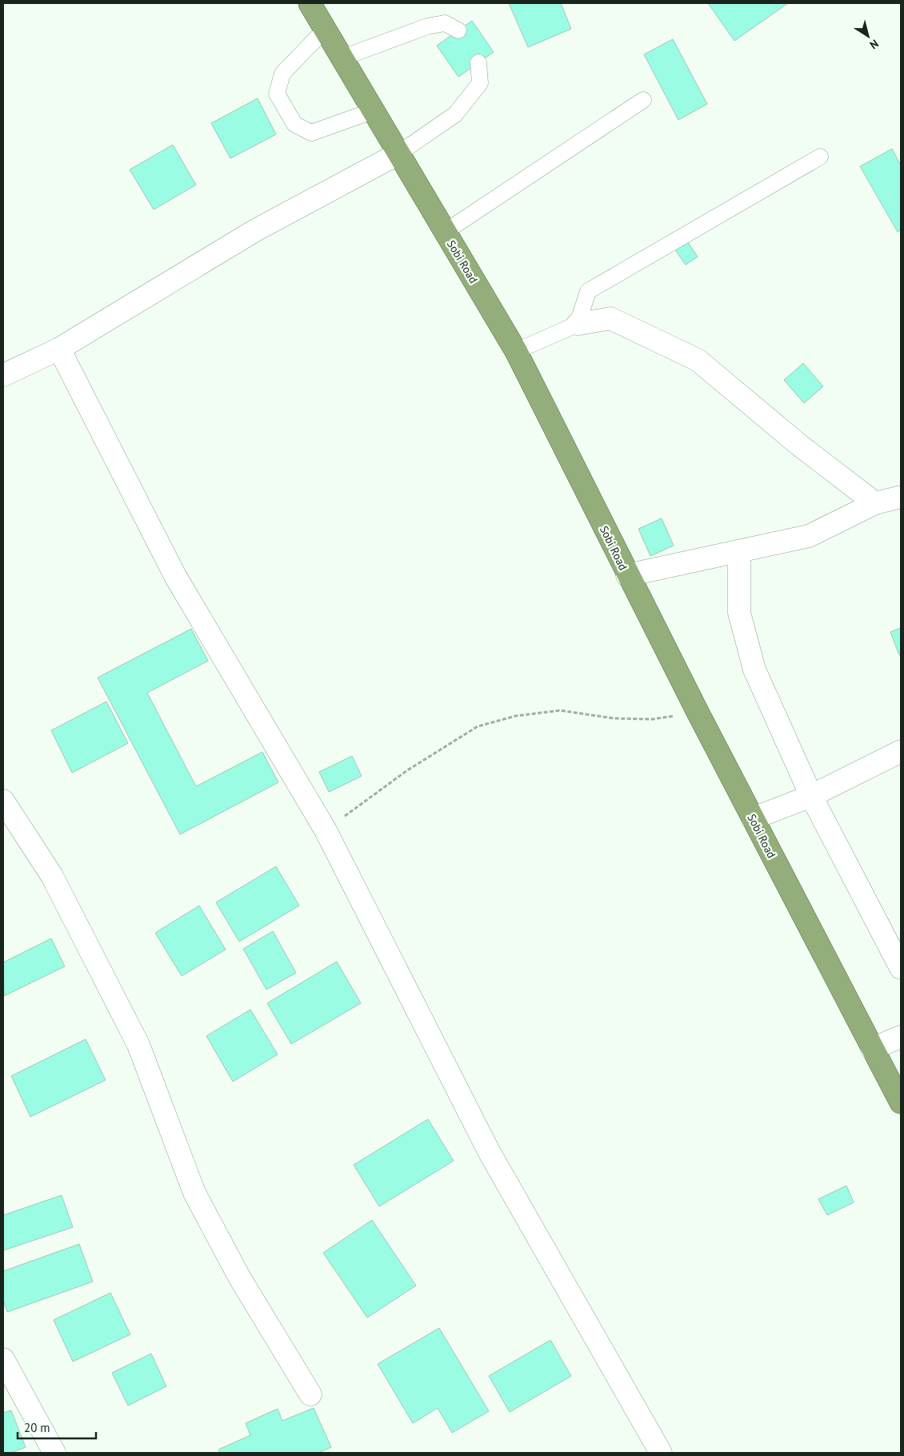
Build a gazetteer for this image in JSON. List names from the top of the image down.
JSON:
{
  "streets": {
    "highway": ["Sobi Road"]
  },
  "scale_bar": "20 m",
  "north": "bottom right"
}
